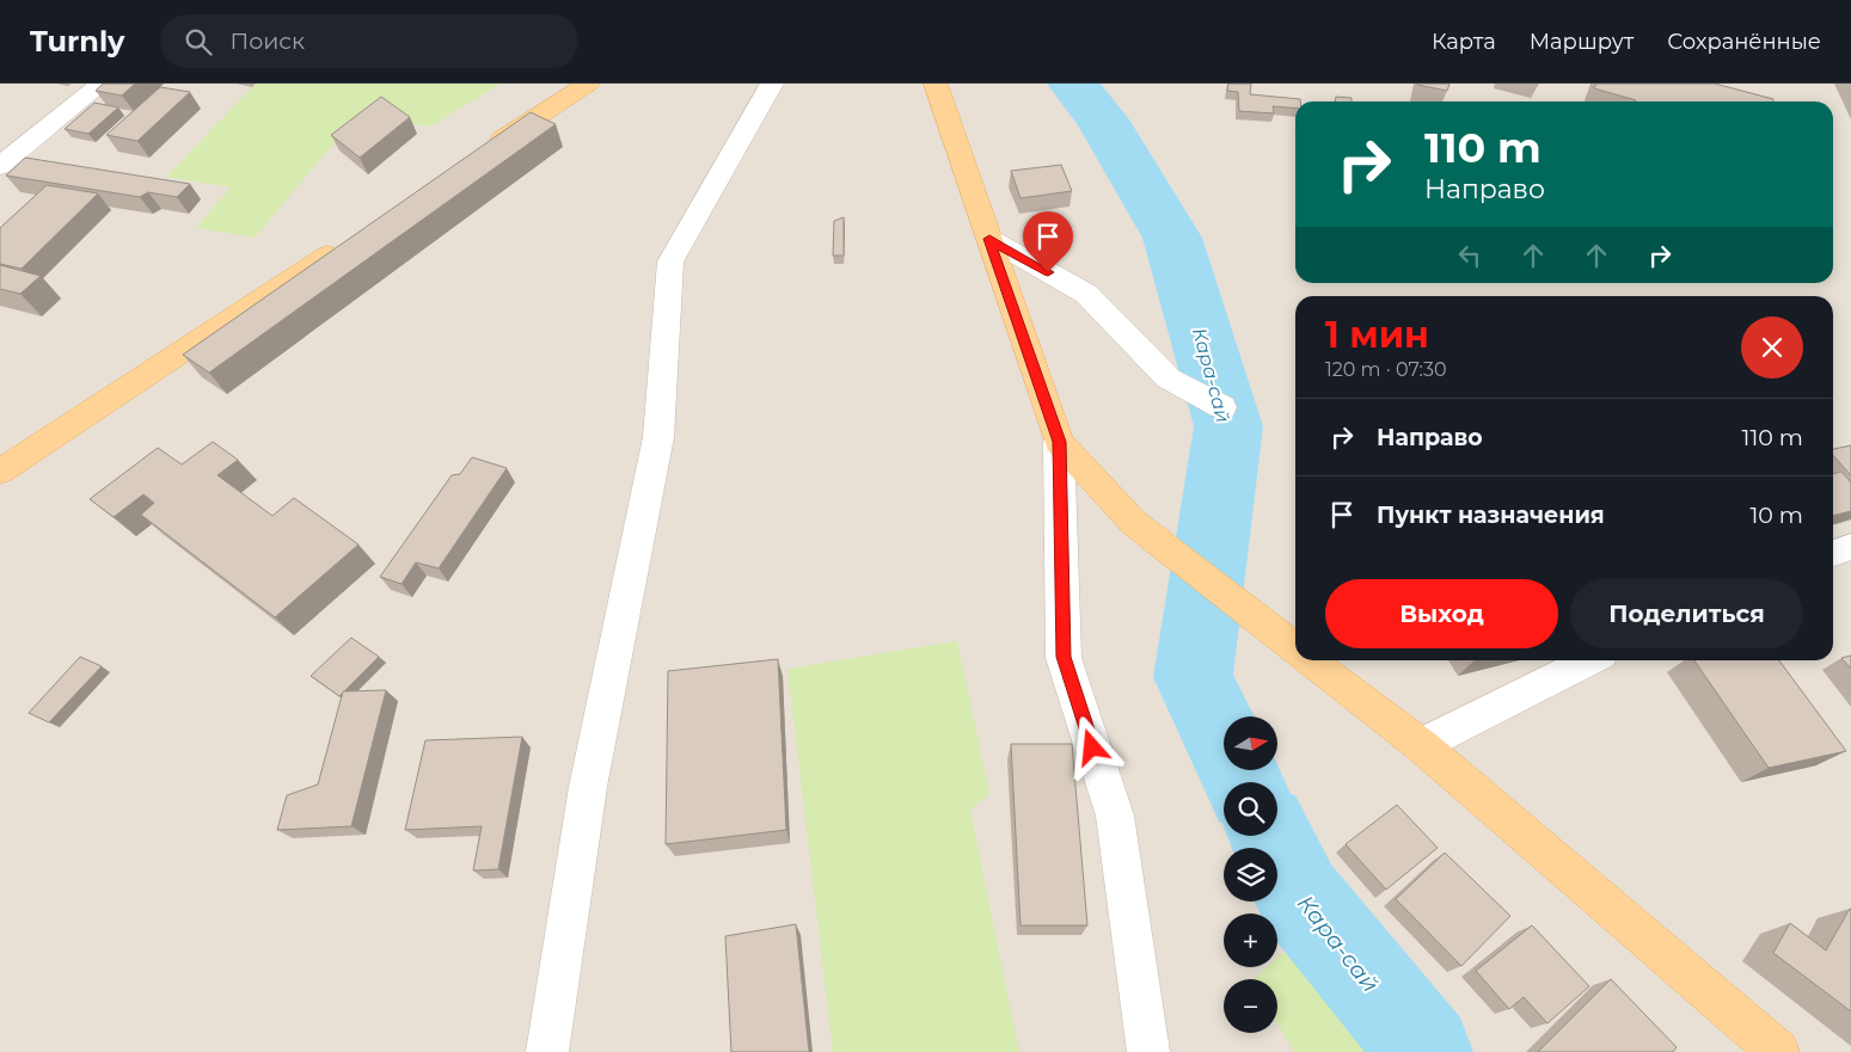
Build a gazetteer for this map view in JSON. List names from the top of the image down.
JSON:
{
  "water": ["Кара-сай"],
  "north": "right",
  "page": {
    "header": "Turnly",
    "search": "Поиск",
    "nav": ["Карта", "Маршрут", "Сохранённые"],
    "turn": ["110 m", "Направо"],
    "heading": ["1 мин", "120 m · 07:30"],
    "list": [
      {
        "name": "Направо",
        "value": "110 m"
      },
      {
        "name": "Пункт назначения",
        "value": "10 m"
      }
    ],
    "buttons": ["Выход", "Поделиться"],
    "map_buttons": ["+", "−"]
  }
}
